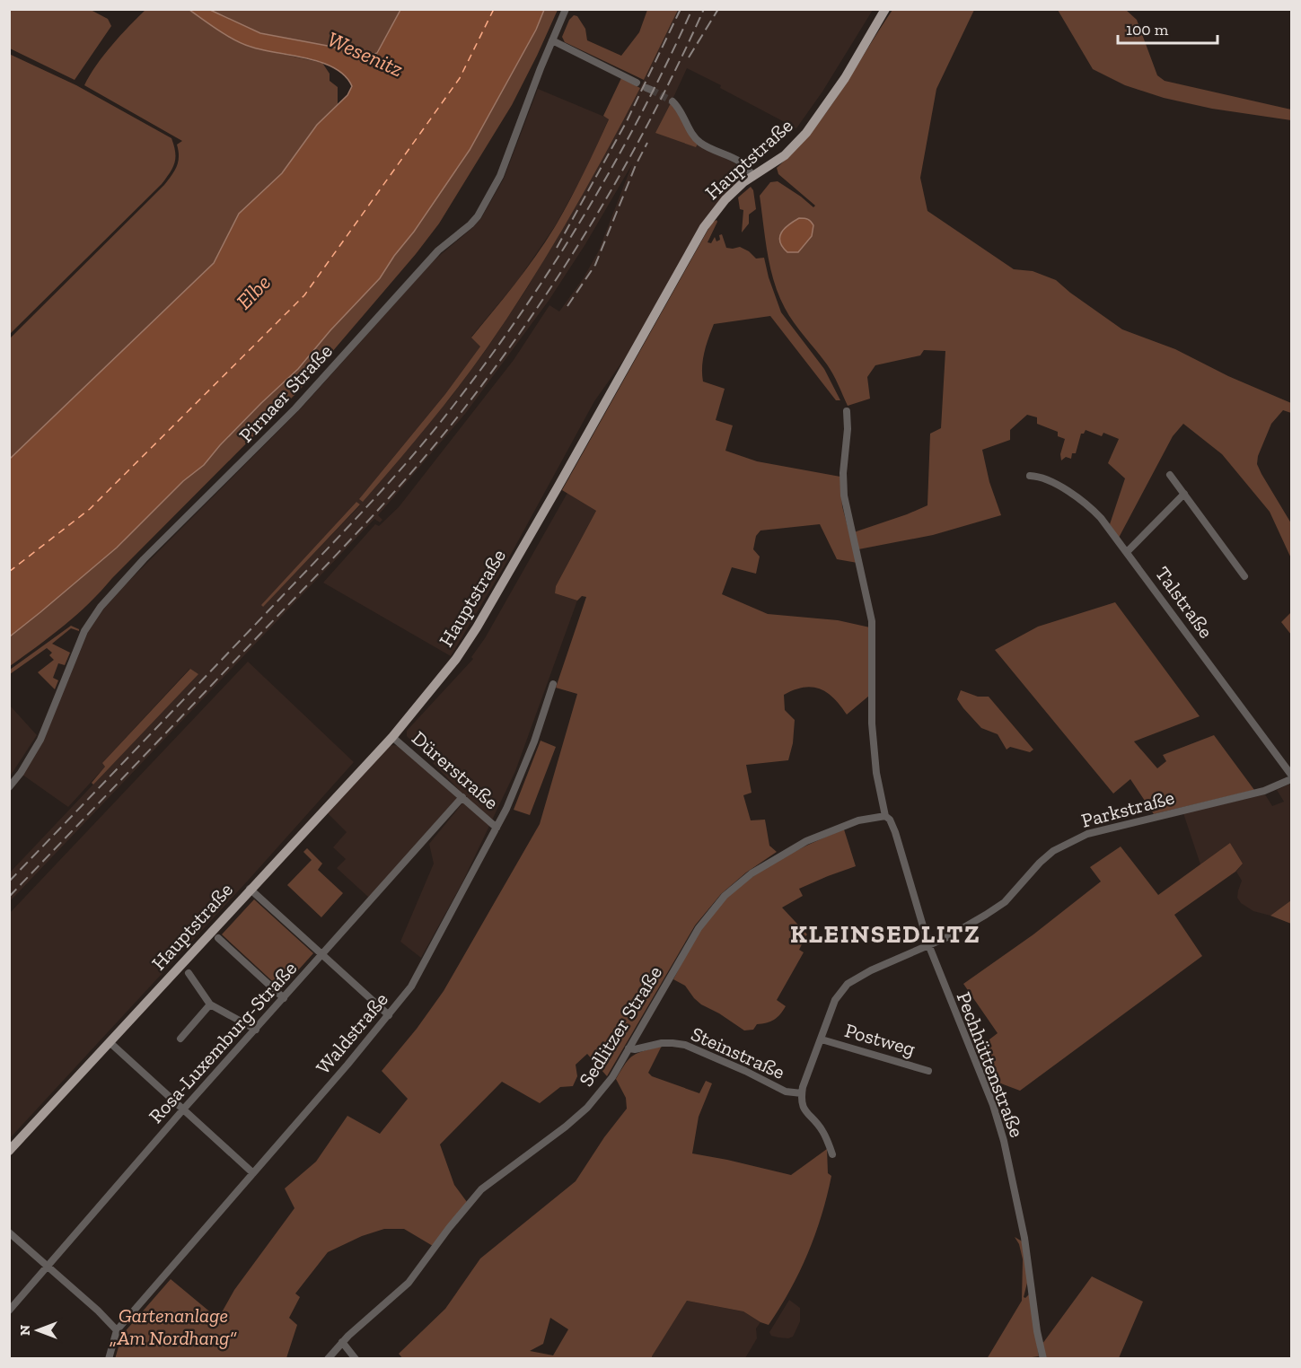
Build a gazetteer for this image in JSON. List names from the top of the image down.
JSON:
{
  "streets": {
    "main road": ["Hauptstraße"],
    "street": [
      "Pirnaer Straße",
      "Talstraße",
      "Dürerstraße",
      "Parkstraße",
      "Sedlitzer Straße",
      "Waldstraße",
      "Postweg",
      "Rosa-Luxemburg-Straße",
      "Steinstraße",
      "Pechhüttenstraße"
    ]
  },
  "crossings": [
    ["Hauptstraße", "Dürerstraße"],
    ["Dürerstraße", "Waldstraße"],
    ["Dürerstraße", "Rosa-Luxemburg-Straße"],
    ["Parkstraße", "Postweg"],
    ["Parkstraße", "Steinstraße"],
    ["Parkstraße", "Pechhüttenstraße"],
    ["Sedlitzer Straße", "Steinstraße"],
    ["Sedlitzer Straße", "Pechhüttenstraße"]
  ],
  "districts": ["KLEINSEDLITZ"],
  "water": ["Wesenitz", "Elbe"],
  "parks": ["Gartenanlage „Am Nordhang“"],
  "scale_bar": "100 m",
  "north": "left"
}
